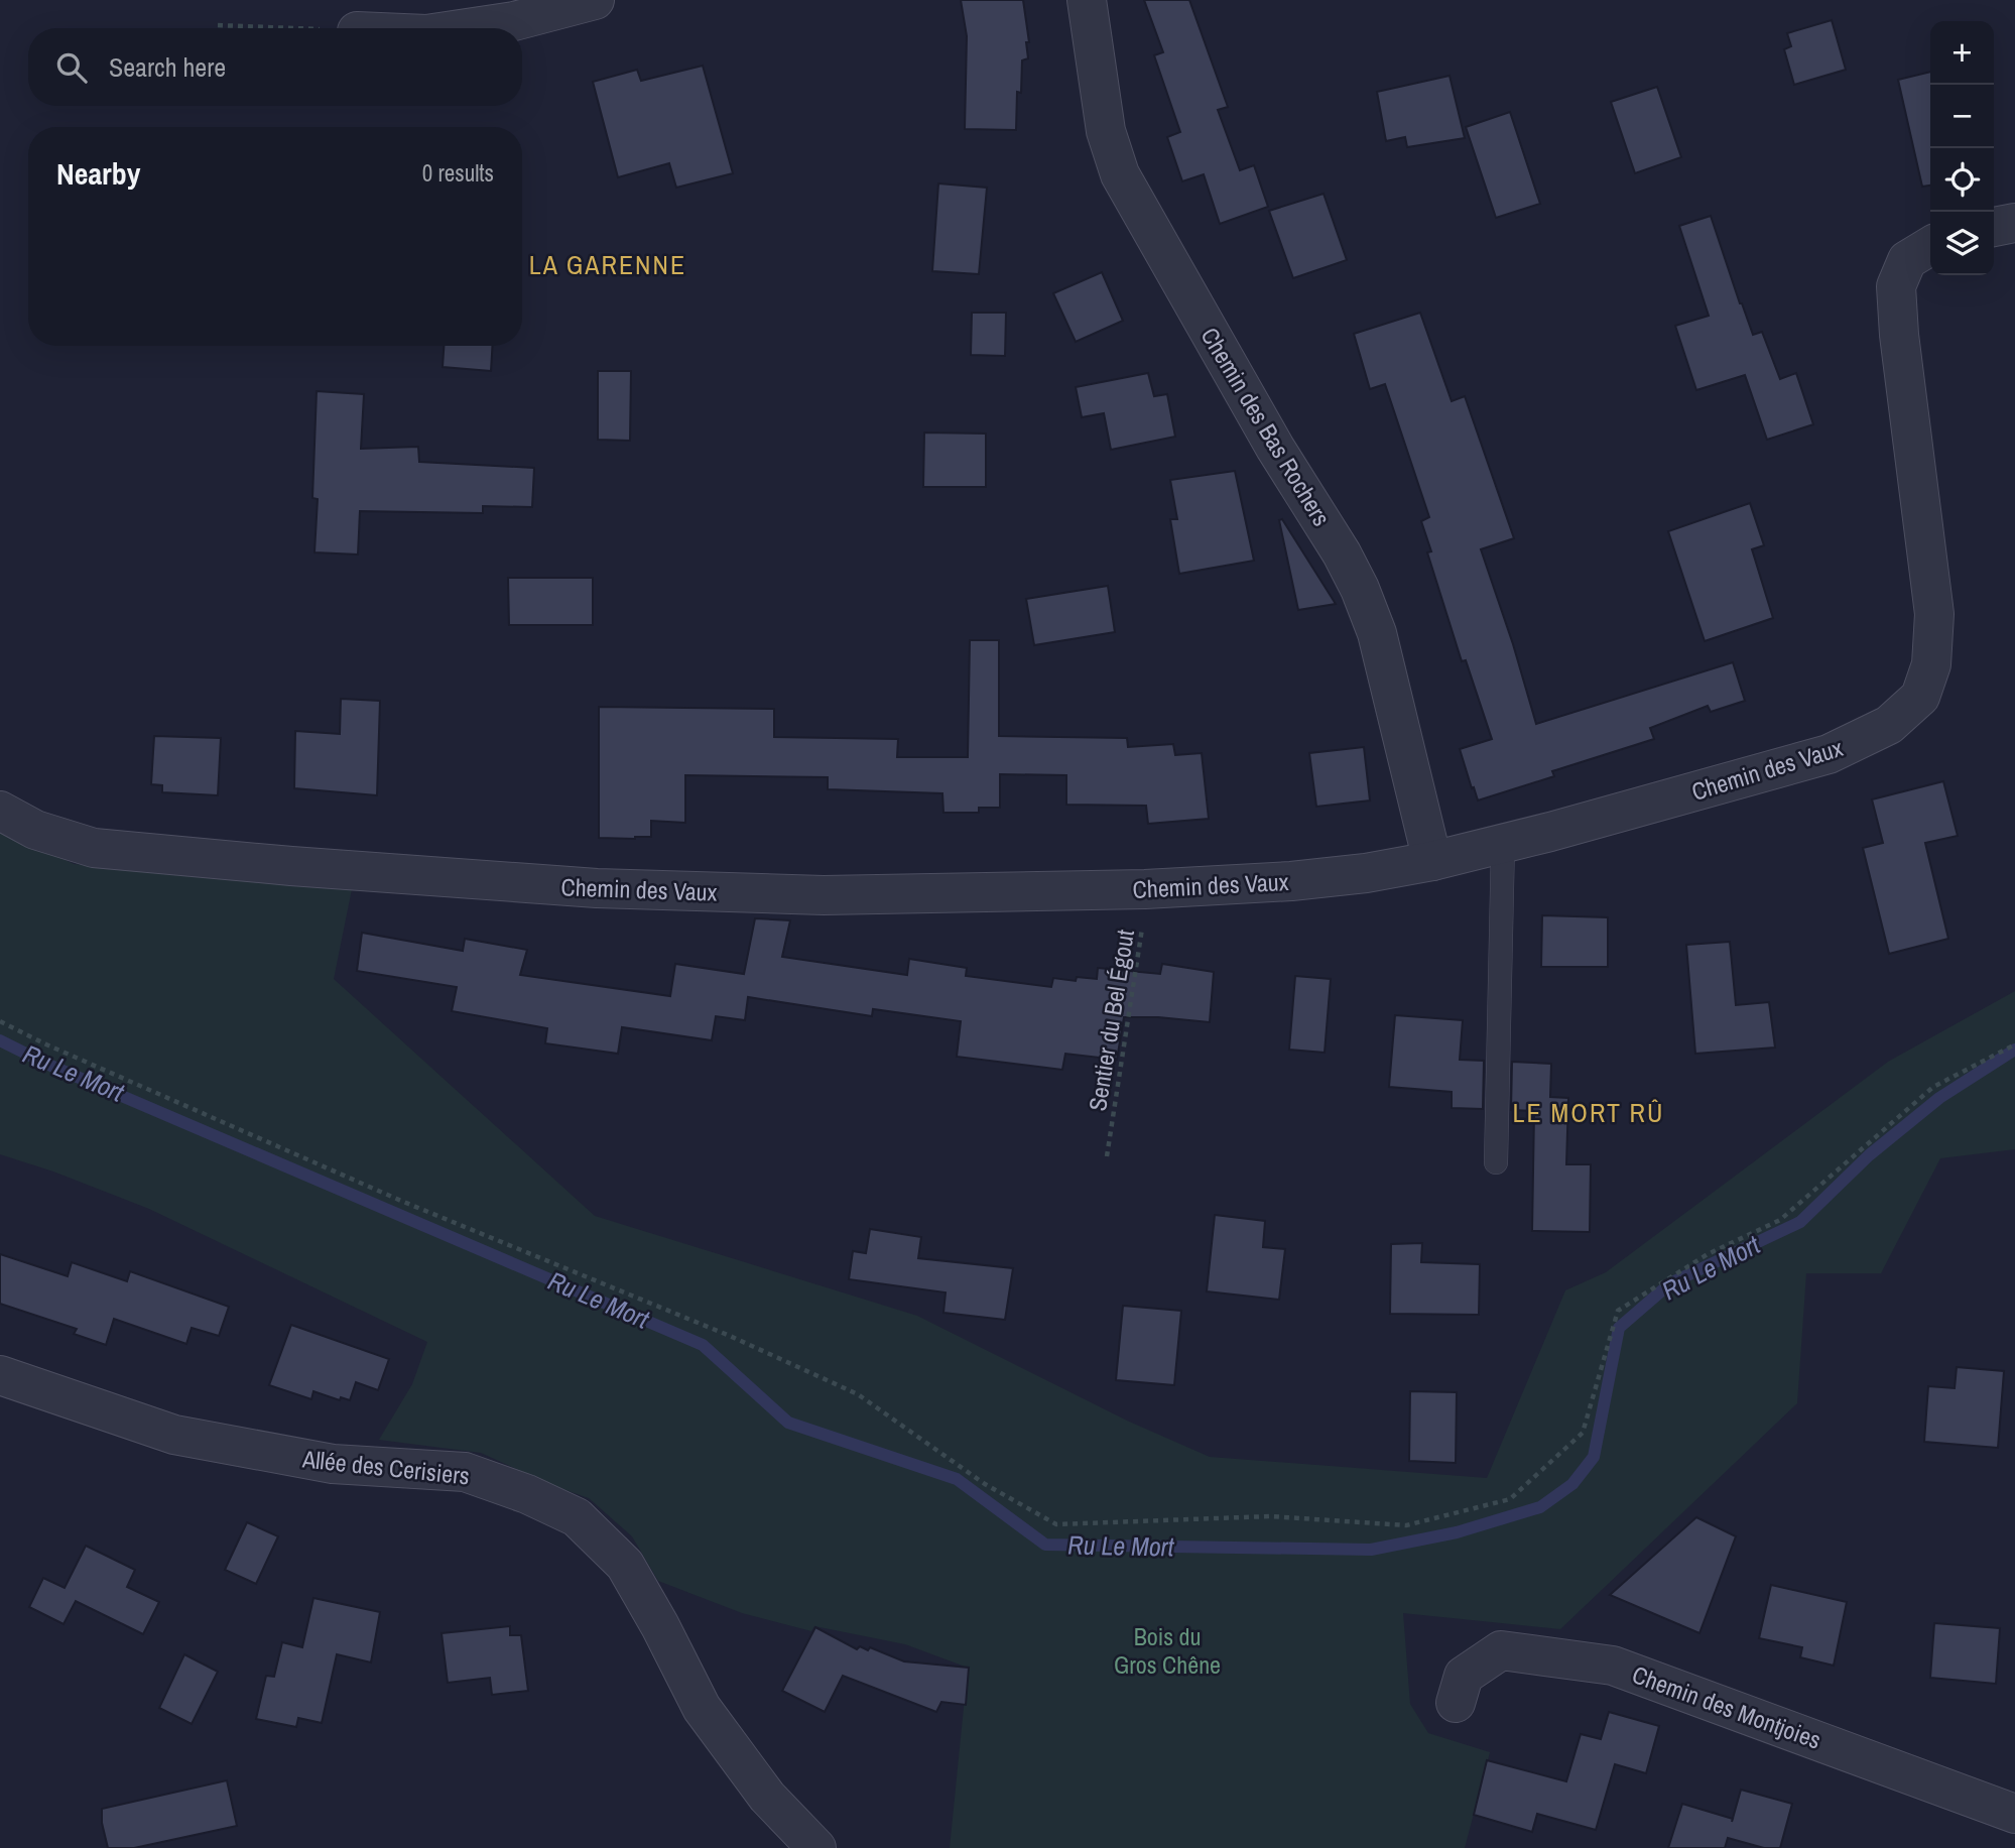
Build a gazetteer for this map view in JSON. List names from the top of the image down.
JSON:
{
  "streets": {
    "street": [
      "Chemin des Bas Rochers",
      "Chemin des Vaux",
      "Allée des Cerisiers",
      "Chemin des Montjoies"
    ],
    "path": ["Sentier du Bel Égout"]
  },
  "crossings": [
    ["Chemin des Bas Rochers", "Chemin des Vaux"],
    ["Chemin des Vaux", "Sentier du Bel Égout"]
  ],
  "districts": ["LA GARENNE", "LE MORT RÛ"],
  "water": ["Ru Le Mort"],
  "parks": ["Bois du Gros Chêne"],
  "page": {
    "map_buttons": ["+", "−"],
    "search": "Search here",
    "heading": ["Nearby", "0 results"]
  }
}
